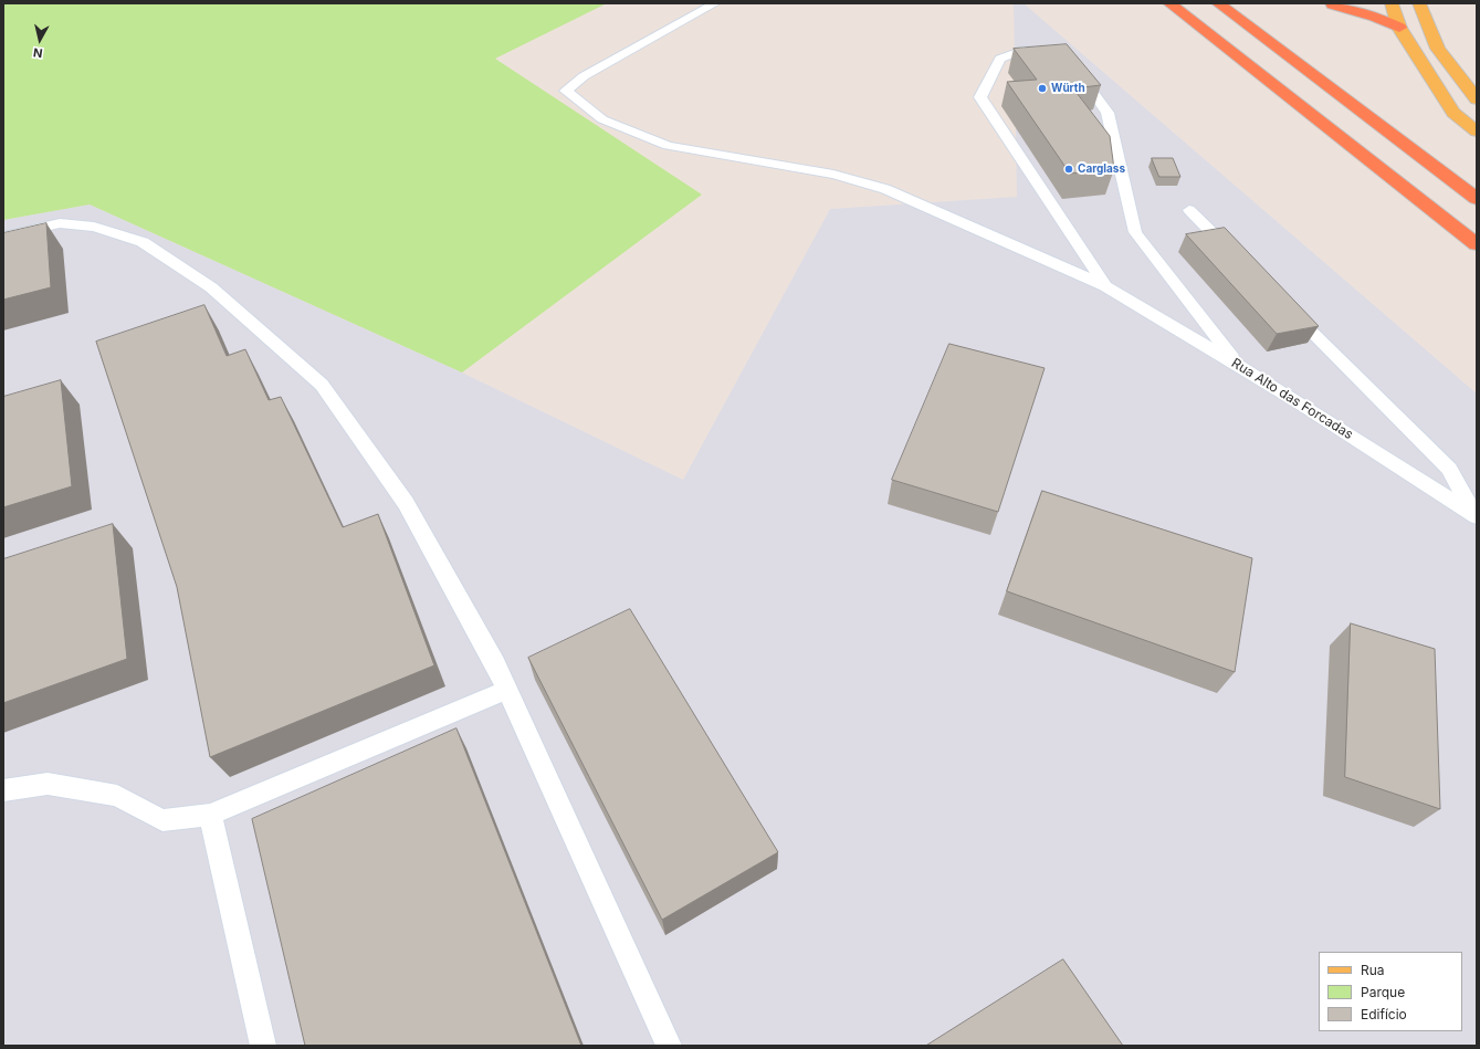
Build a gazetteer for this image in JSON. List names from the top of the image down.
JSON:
{
  "streets": {
    "lane": ["Rua Alto das Forcadas"]
  },
  "places": ["Würth", "Carglass"],
  "legend": ["Rua", "Parque", "Edifício"],
  "north": "bottom"
}
